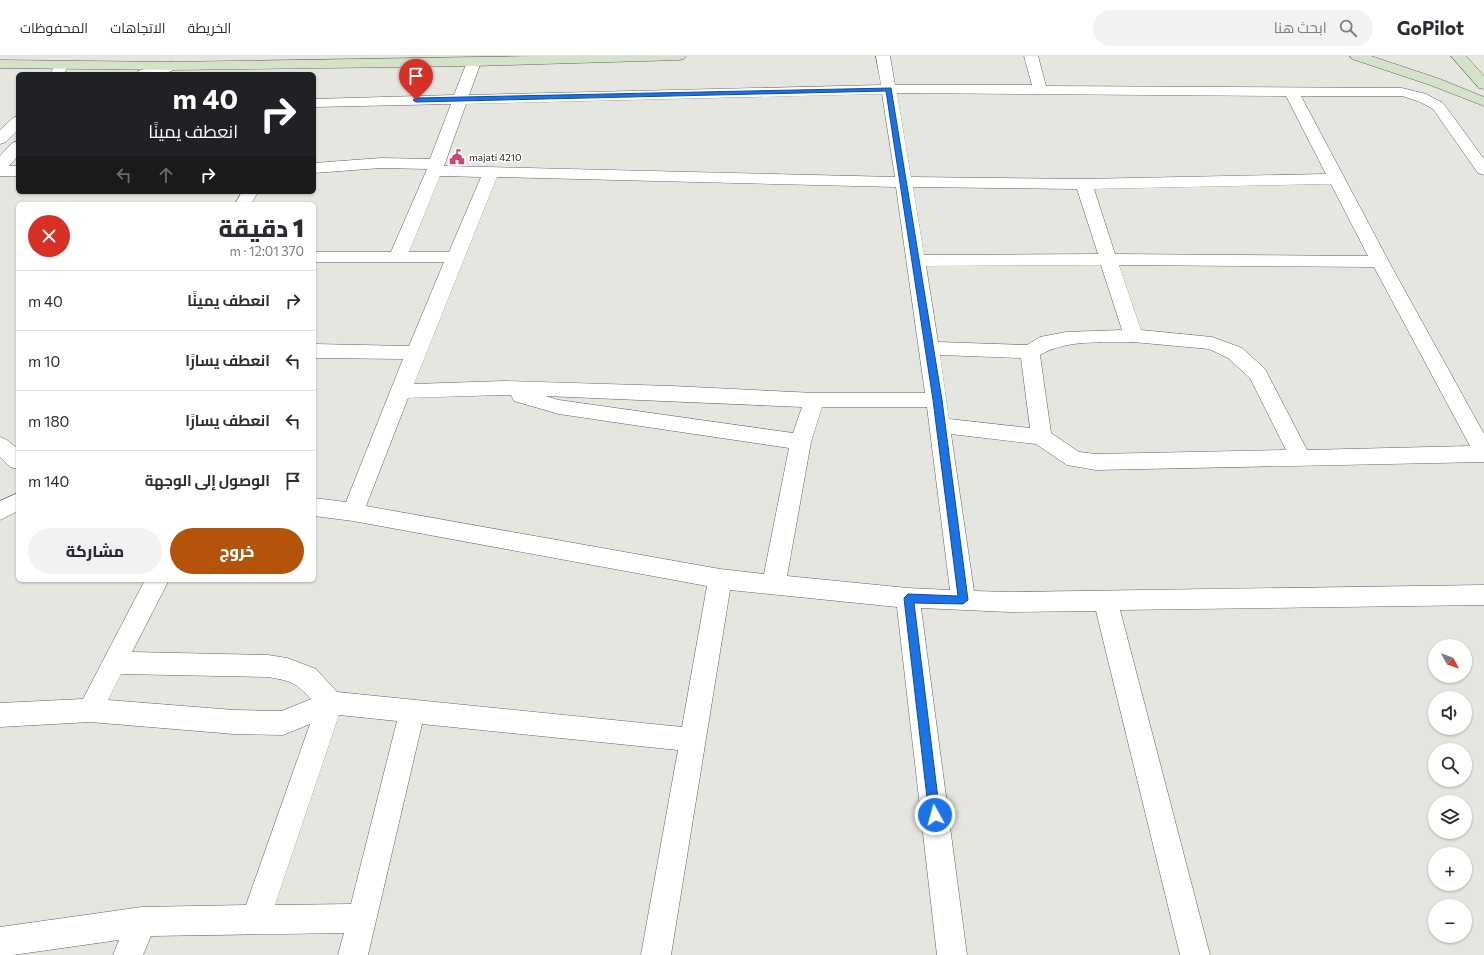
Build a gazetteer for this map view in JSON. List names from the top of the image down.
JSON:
{
  "places": {
    "public building": ["majati 4210"]
  },
  "north": "bottom right",
  "page": {
    "header": "GoPilot",
    "search": "ابحث هنا",
    "nav": ["الخريطة", "الاتجاهات", "المحفوظات"],
    "turn": ["40 m", "انعطف يمينًا"],
    "heading": ["1 دقيقة", "370 m · 12:01"],
    "list": [
      {
        "name": "انعطف يمينًا",
        "value": "40 m"
      },
      {
        "name": "انعطف يسارًا",
        "value": "10 m"
      },
      {
        "name": "انعطف يسارًا",
        "value": "180 m"
      },
      {
        "name": "الوصول إلى الوجهة",
        "value": "140 m"
      }
    ],
    "buttons": ["خروج", "مشاركة"],
    "map_buttons": ["+", "−"]
  }
}
